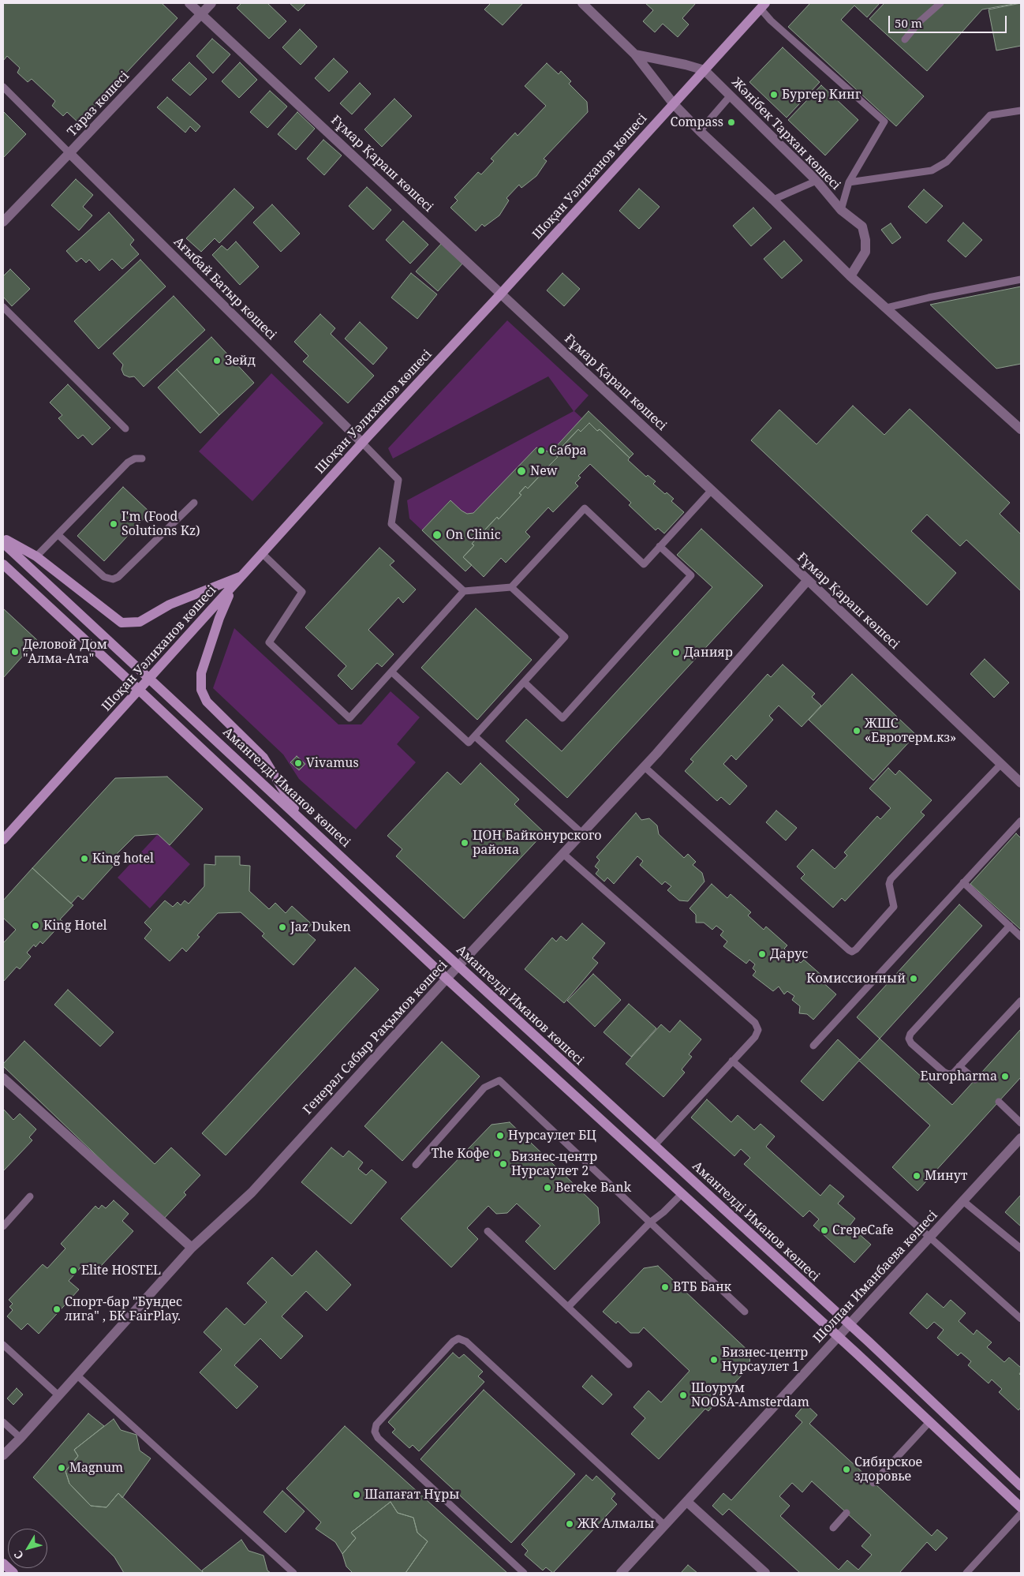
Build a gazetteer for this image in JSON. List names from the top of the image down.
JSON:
{
  "streets": {
    "main road": ["Шоқан Уәлиханов көшесі", "Амангелді Иманов көшесі"],
    "street": [
      "Тараз көшесі",
      "Жәнібек Тархан көшесі",
      "Ғұмар Қараш көшесі",
      "Ағыбай Батыр көшесі",
      "Генерал Сабыр Рақымов көшесі",
      "Шолпан Иманбаева көшесі"
    ]
  },
  "crossings": [
    ["Тараз көшесі", "Ғұмар Қараш көшесі"],
    ["Тараз көшесі", "Ағыбай Батыр көшесі"],
    ["Жәнібек Тархан көшесі", "Шоқан Уәлиханов көшесі"],
    ["Ғұмар Қараш көшесі", "Шоқан Уәлиханов көшесі"],
    ["Ғұмар Қараш көшесі", "Генерал Сабыр Рақымов көшесі"],
    ["Шоқан Уәлиханов көшесі", "Ағыбай Батыр көшесі"],
    ["Шоқан Уәлиханов көшесі", "Амангелді Иманов көшесі"],
    ["Амангелді Иманов көшесі", "Генерал Сабыр Рақымов көшесі"],
    ["Амангелді Иманов көшесі", "Шолпан Иманбаева көшесі"]
  ],
  "places": [
    "Бургер Кинг",
    "Compass",
    "Зейд",
    "Сабра",
    "New",
    "I'm (Food Solutions Kz)",
    "On Clinic",
    "Деловой Дом \"Алма-Ата\"",
    "Данияр",
    "ЖШС «Евротерм.кз»",
    "Vivamus",
    "ЦОН Байконурского района",
    "King hotel",
    "King Hotel",
    "Jaz Duken",
    "Дарус",
    "Комиссионный",
    "Europharma",
    "Нурсаулет БЦ",
    "The Кофе",
    "Бизнес-центр Нурсаулет 2",
    "Минут",
    "Bereke Bank",
    "CrepeCafe",
    "Elite HOSTEL",
    "ВТБ Банк",
    "Спорт-бар \"Бундес лига\" , БК FairPlay.",
    "Бизнес-центр Нурсаулет 1",
    "Шоурум NOOSA-Amsterdam",
    "Magnum",
    "Сибирское здоровье",
    "Шапағат Нұры",
    "ЖК Алмалы"
  ],
  "scale_bar": "50 m",
  "north": "bottom left"
}
